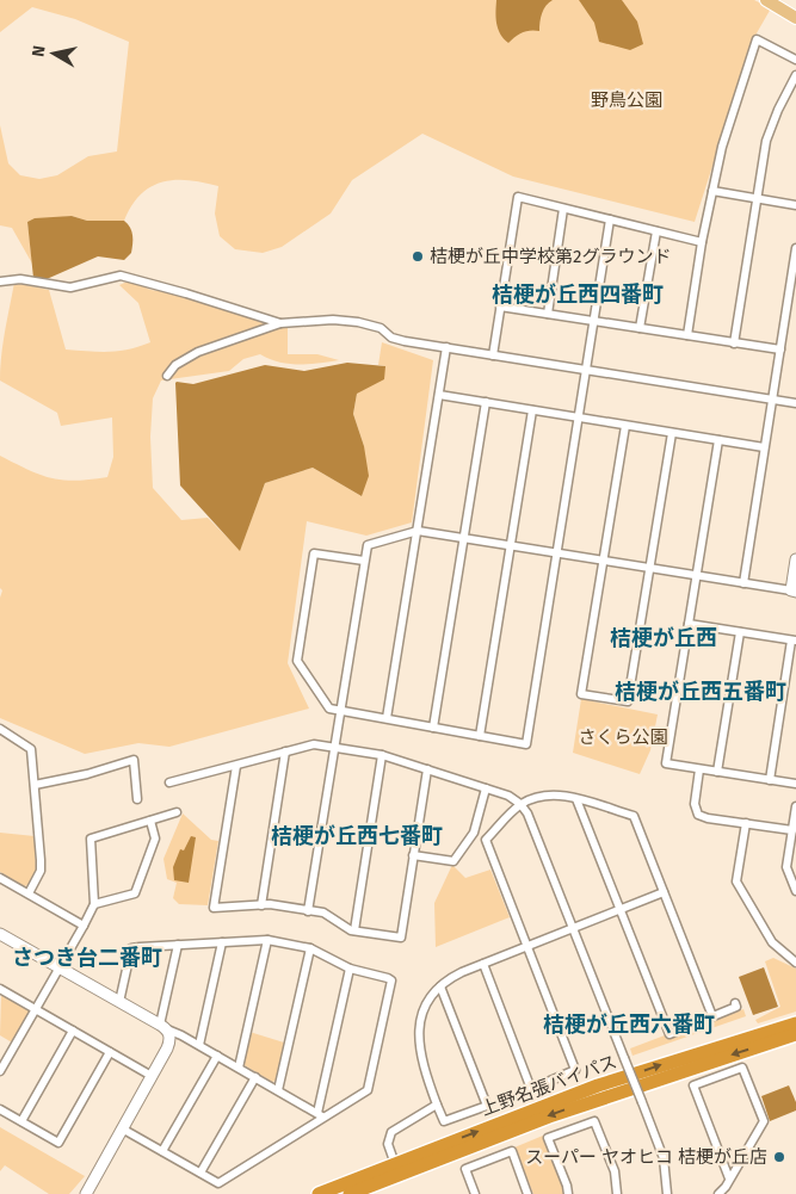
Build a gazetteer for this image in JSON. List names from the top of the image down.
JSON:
{
  "streets": {
    "highway": ["上野名張バイパス"]
  },
  "districts": [
    "桔梗が丘西四番町",
    "桔梗が丘西",
    "桔梗が丘西五番町",
    "桔梗が丘西七番町",
    "さつき台二番町",
    "桔梗が丘西六番町"
  ],
  "parks": ["野鳥公園", "さくら公園"],
  "places": ["桔梗が丘中学校第2グラウンド", "スーパー ヤオヒコ 桔梗が丘店"],
  "north": "left"
}
